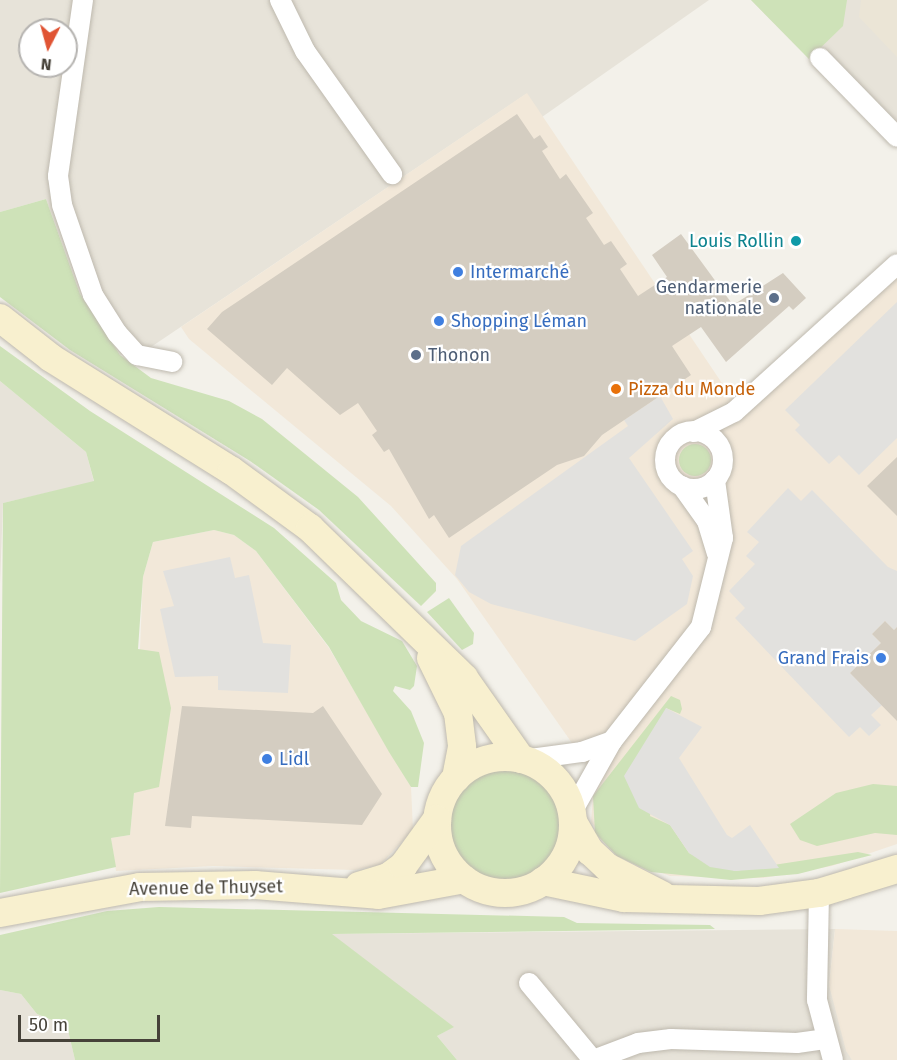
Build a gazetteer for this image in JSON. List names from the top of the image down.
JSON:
{
  "streets": {
    "main road": ["Avenue de Thuyset"]
  },
  "places": [
    "Louis Rollin",
    "Intermarché",
    "Gendarmerie nationale",
    "Shopping Léman",
    "Thonon",
    "Pizza du Monde",
    "Grand Frais",
    "Lidl"
  ],
  "scale_bar": "50 m",
  "north": "bottom"
}
